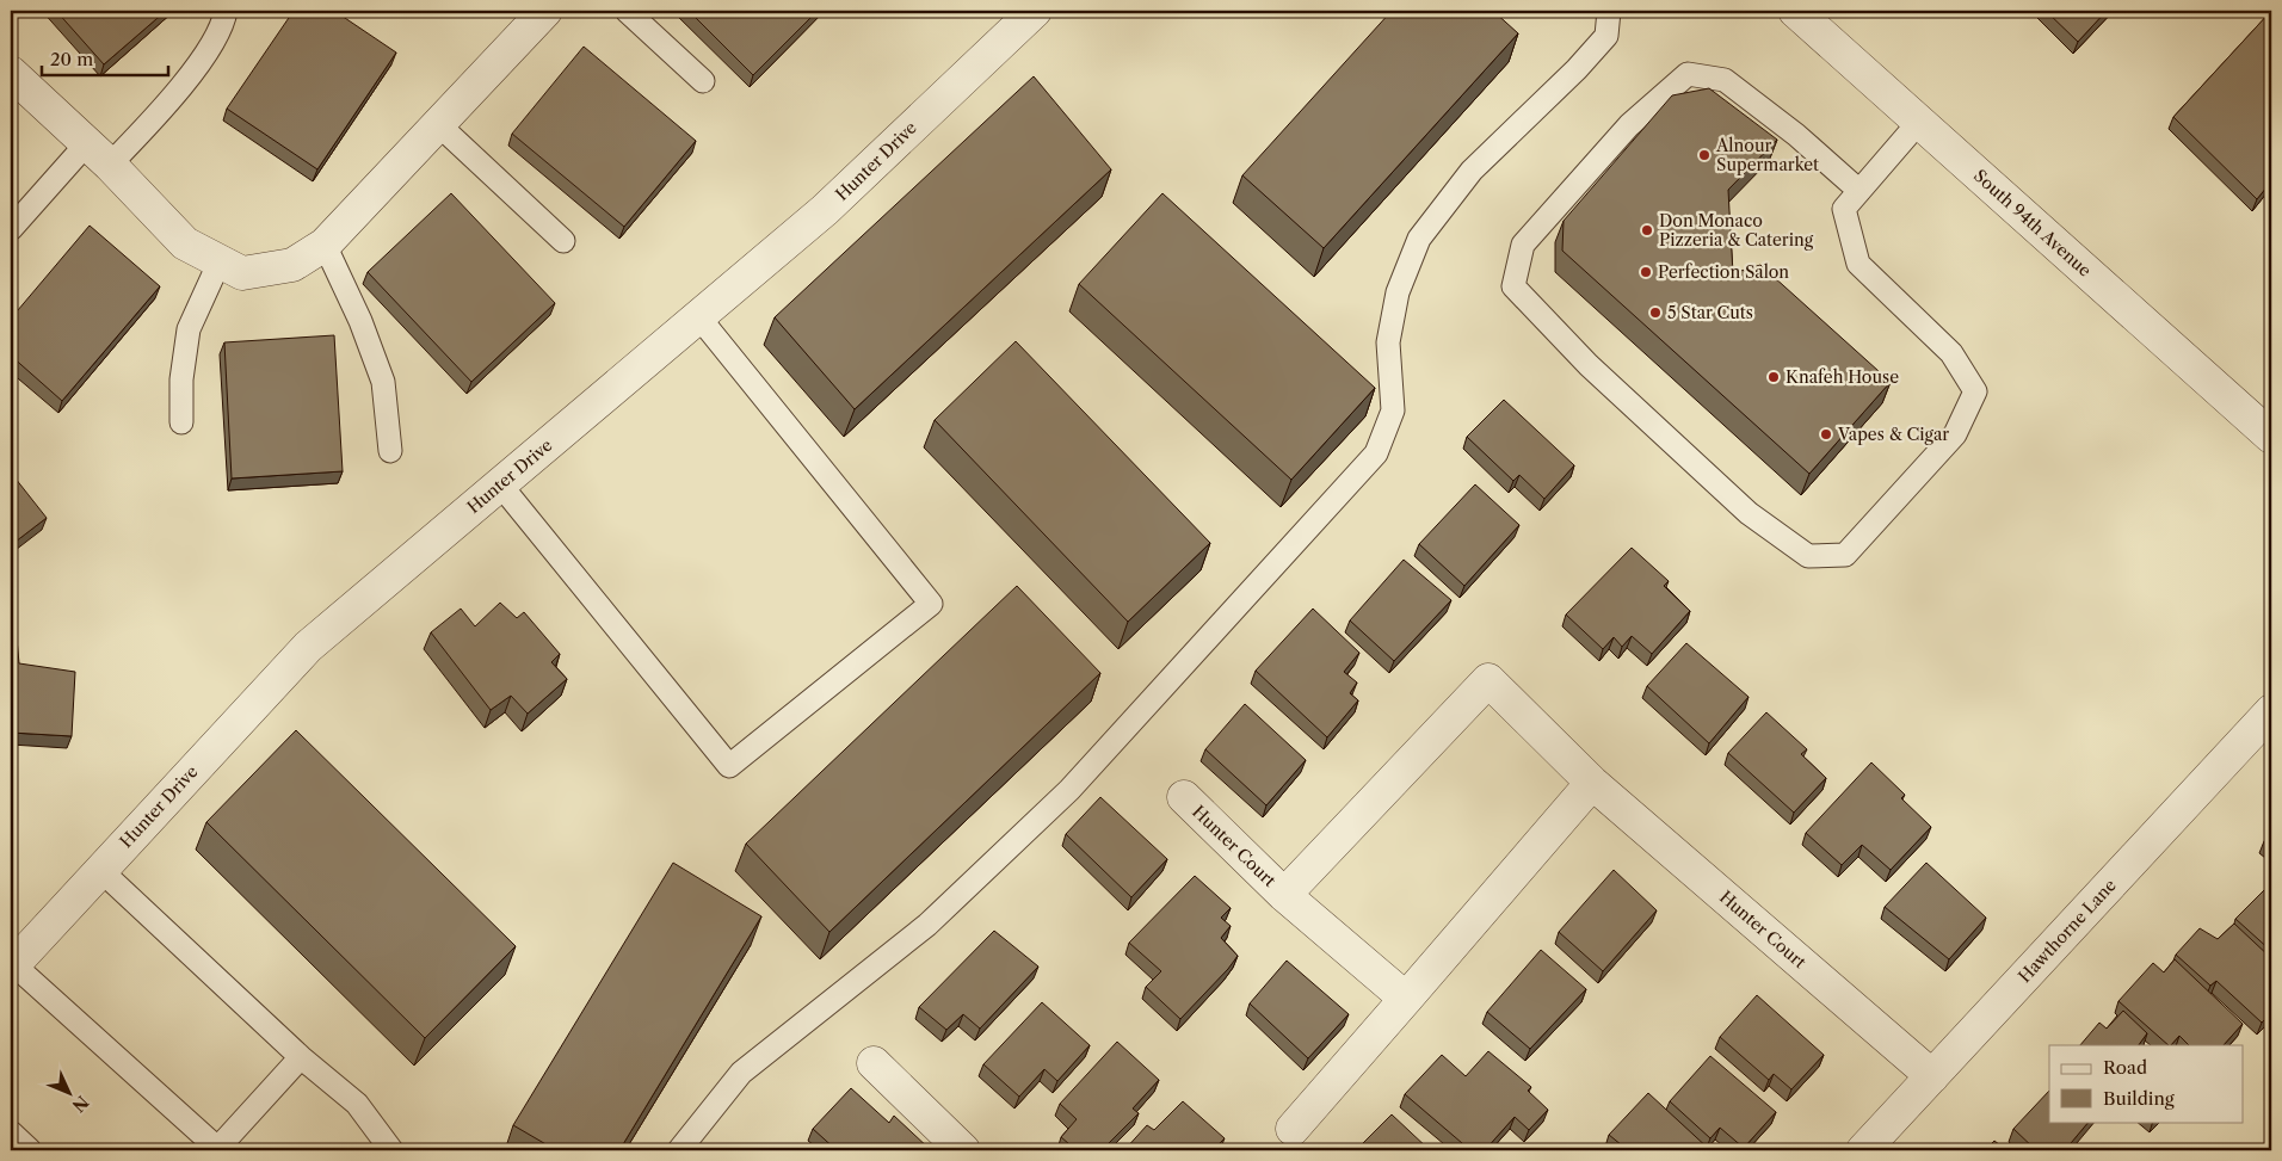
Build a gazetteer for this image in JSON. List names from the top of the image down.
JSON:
{
  "streets": {
    "street": [
      "Hunter Drive",
      "South 94th Avenue",
      "Hunter Court",
      "Hawthorne Lane"
    ]
  },
  "crossings": [
    ["Hunter Court", "Hawthorne Lane"]
  ],
  "places": [
    "Alnour Supermarket",
    "Don Monaco Pizzeria & Catering",
    "Perfection Salon",
    "5 Star Cuts",
    "Knafeh House",
    "Vapes & Cigar"
  ],
  "legend": ["Road", "Building"],
  "scale_bar": "20 m",
  "north": "bottom right"
}
